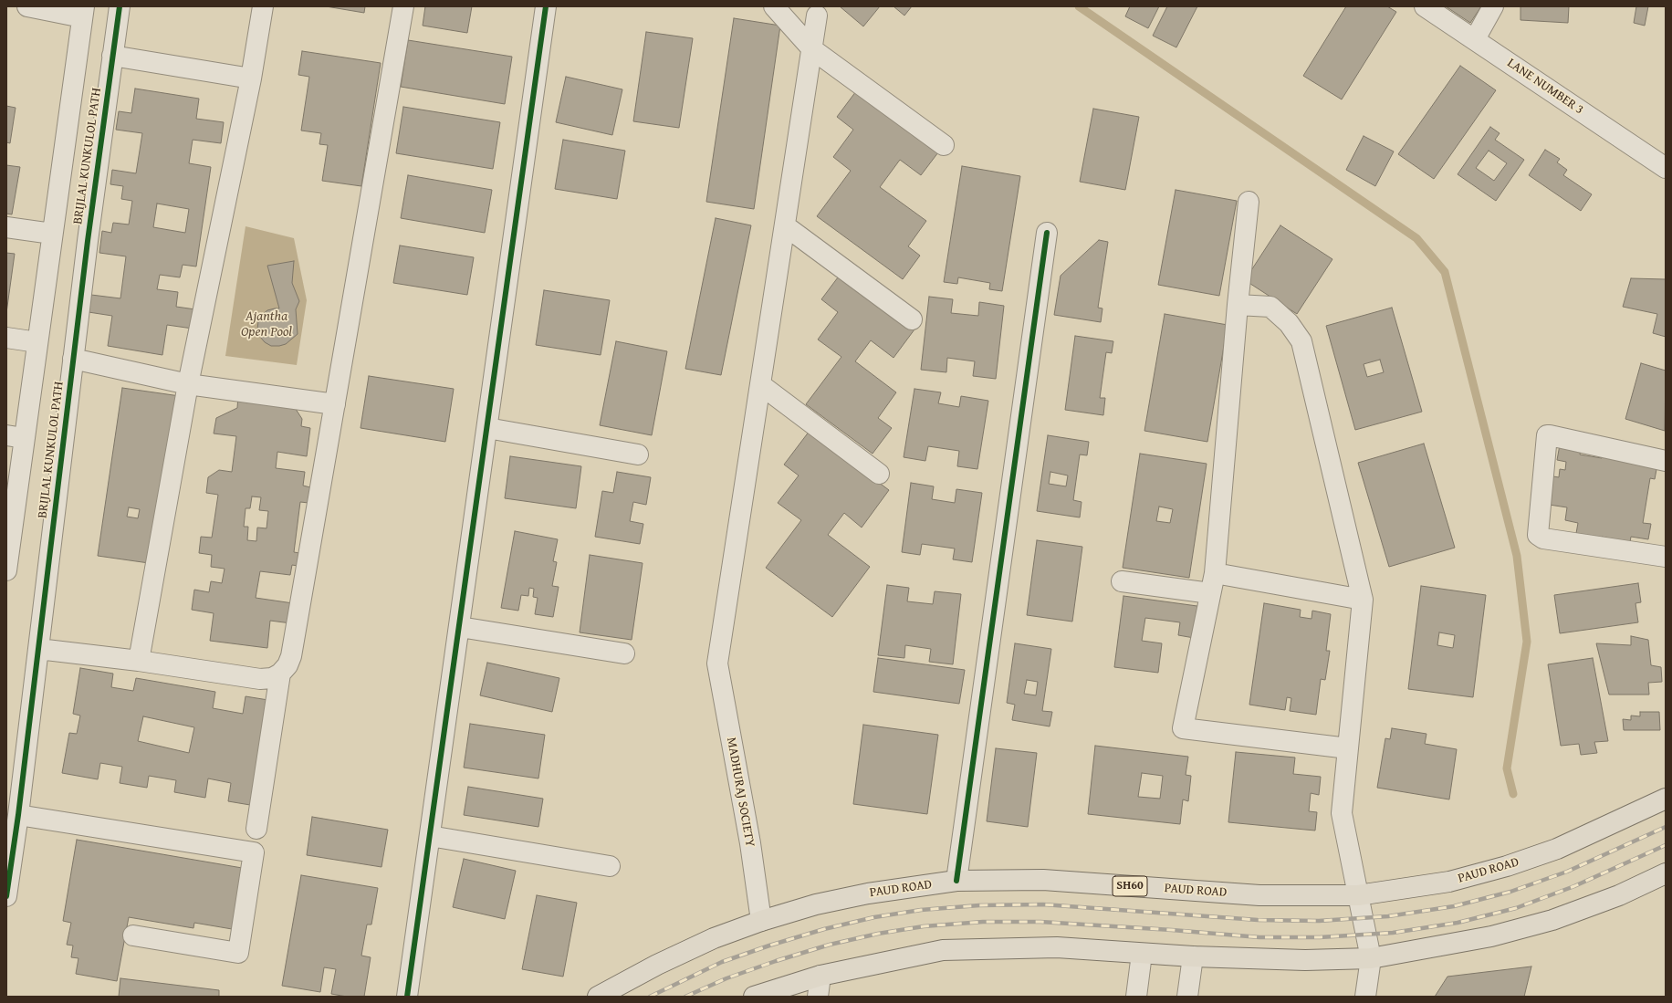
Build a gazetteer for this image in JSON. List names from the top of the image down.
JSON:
{
  "streets": {
    "main road": ["PAUD ROAD", "SH60"],
    "street": ["LANE NUMBER 3", "BRIJLAL KUNKULOL PATH", "MADHURAJ SOCIETY"]
  },
  "crossings": [
    ["MADHURAJ SOCIETY", "PAUD ROAD"]
  ],
  "water": ["Ajantha Open Pool"]
}
